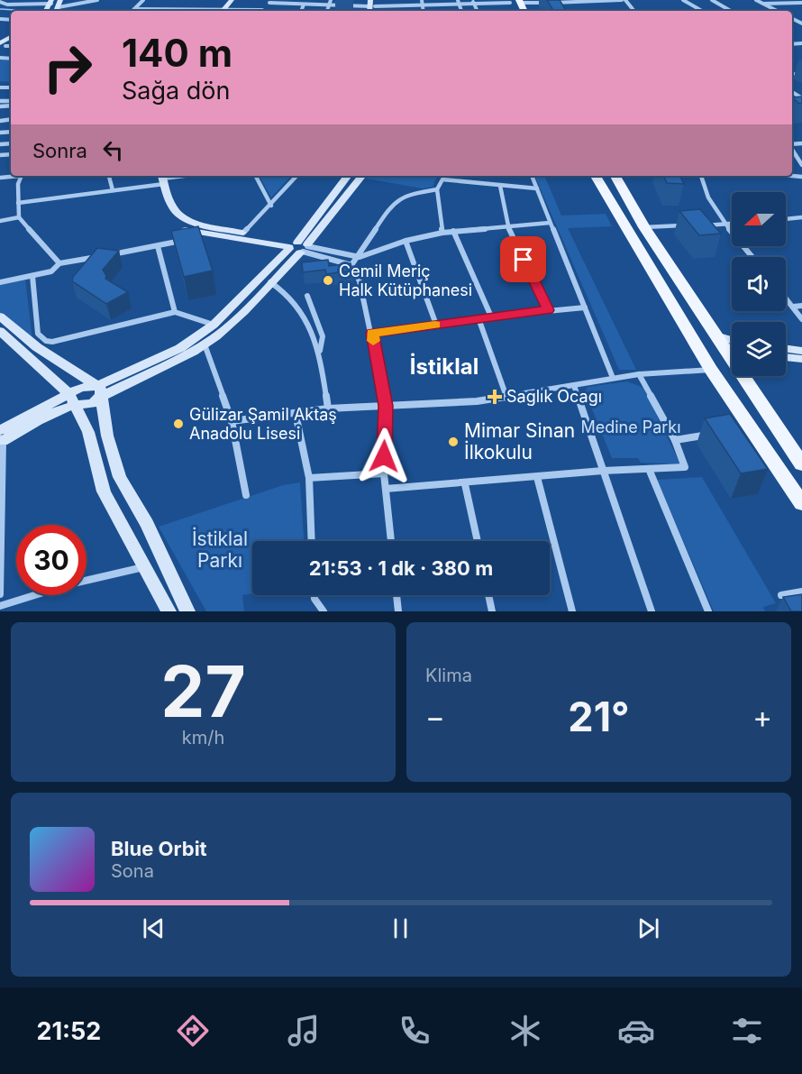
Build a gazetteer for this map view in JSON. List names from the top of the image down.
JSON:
{
  "districts": ["İstiklal"],
  "parks": ["Medine Parkı", "İstiklal Parkı"],
  "places": {
    "other": ["Cemil Meriç Halk Kütüphanesi", "Gülizar Şamil Aktaş Anadolu Lisesi", "Mimar Sinan İlkokulu"],
    "health": ["Saglık Ocagı"]
  },
  "north": "left",
  "page": {
    "turn": ["140 m", "Sağa dön"],
    "then": "Sonra",
    "limit": "30",
    "trip": "21:53 · 1 dk · 380 m",
    "tile": [
      ["27", "km/h"],
      "Klima"
    ],
    "heat": ["−", "21°", "+"],
    "song": ["Blue Orbit", "Sona"],
    "tabs": "21:52"
  }
}
